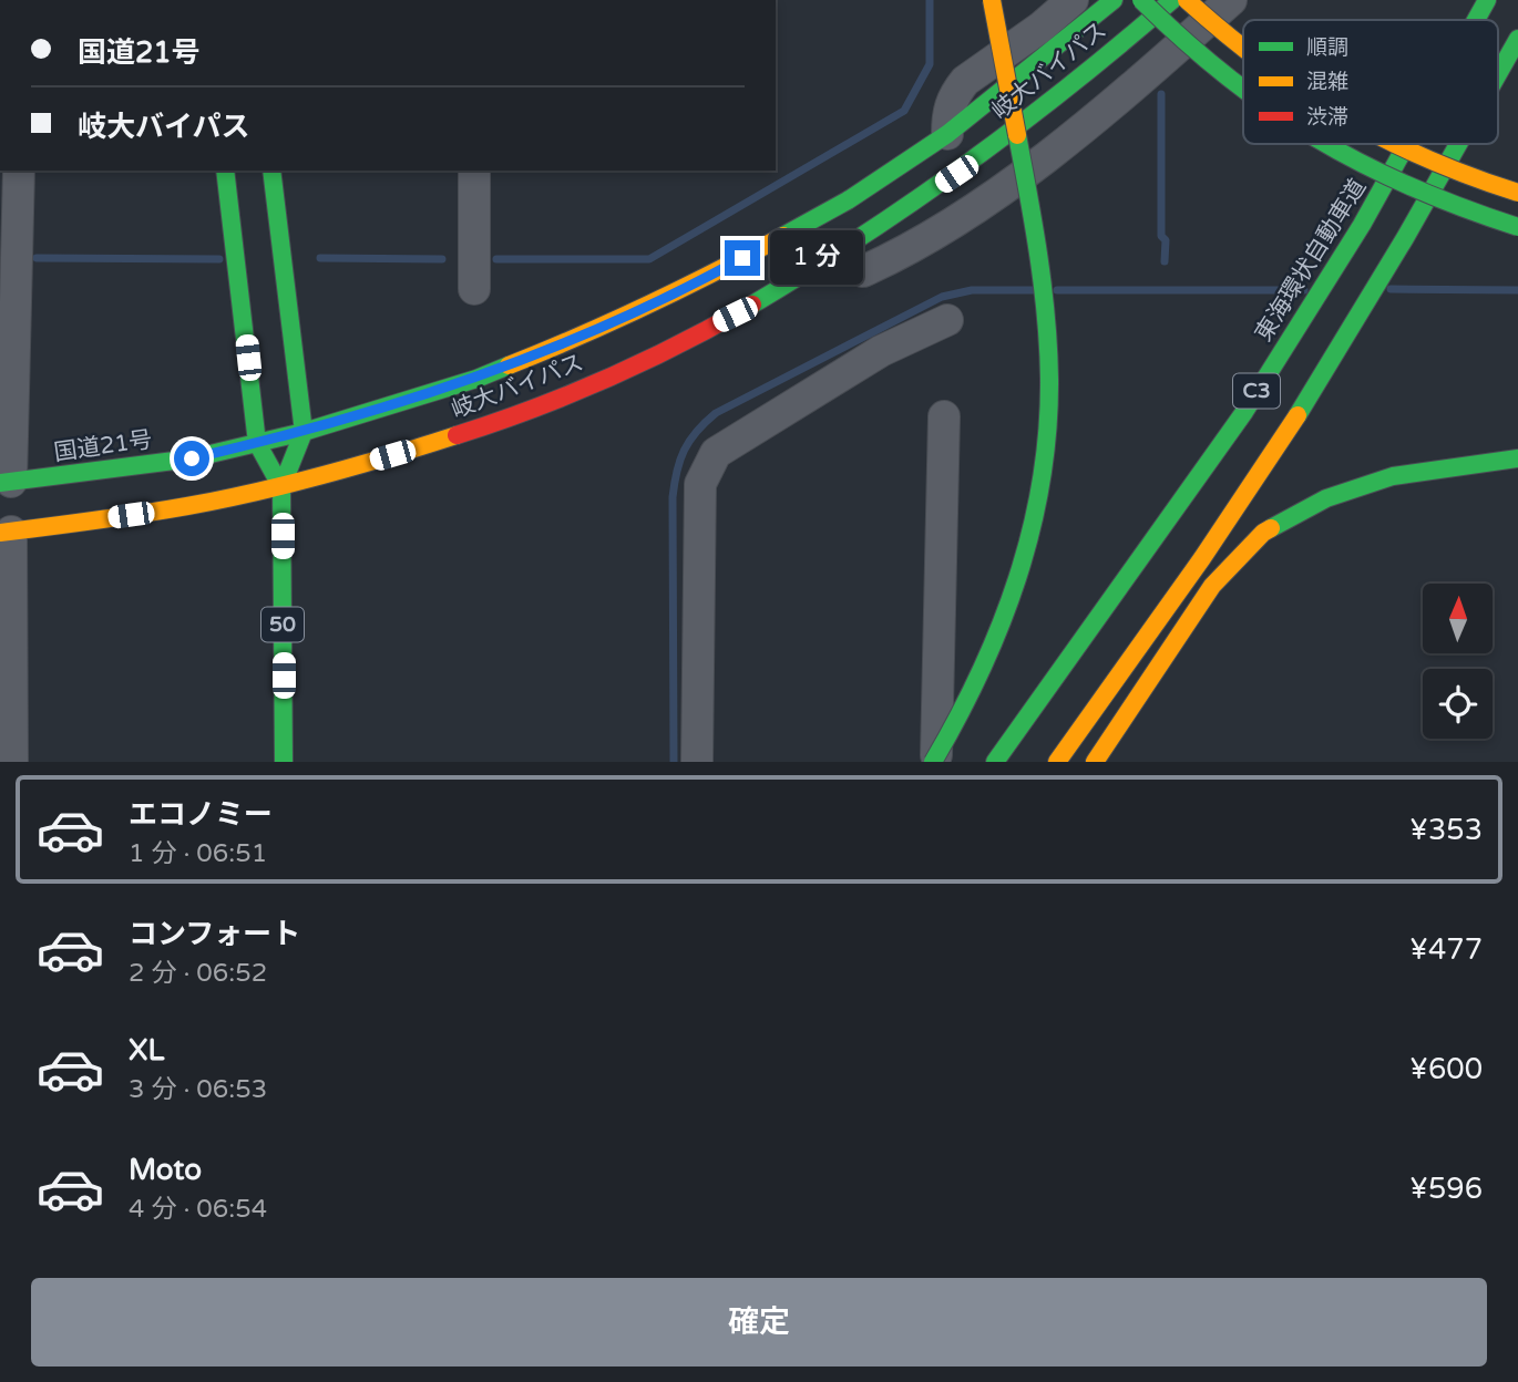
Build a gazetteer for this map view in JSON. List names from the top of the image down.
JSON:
{
  "streets": {
    "main road": [
      "岐大バイパス",
      "東海環状自動車道",
      "C3",
      "国道21号",
      "50"
    ]
  },
  "crossings": [
    ["岐大バイパス", "国道21号"],
    ["岐大バイパス", "50"]
  ],
  "legend": ["順調", "混雑", "渋滞"],
  "north": "top",
  "page": {
    "banner": ["国道21号", "岐大バイパス"],
    "bubble": "1 分",
    "list": [
      {
        "name": "エコノミー",
        "note": "1 分 · 06:51",
        "value": "¥353"
      },
      {
        "name": "コンフォート",
        "note": "2 分 · 06:52",
        "value": "¥477"
      },
      {
        "name": "XL",
        "note": "3 分 · 06:53",
        "value": "¥600"
      },
      {
        "name": "Moto",
        "note": "4 分 · 06:54",
        "value": "¥596"
      }
    ],
    "buttons": "確定"
  }
}
